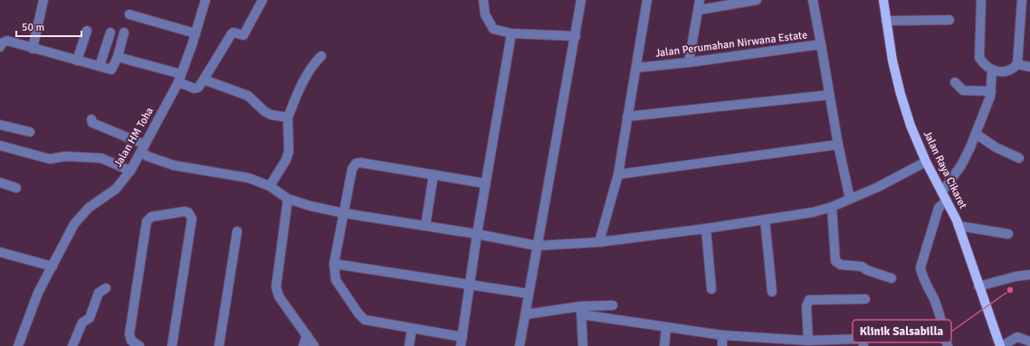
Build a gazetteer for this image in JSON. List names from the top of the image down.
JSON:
{
  "streets": {
    "main road": ["Jalan Raya Cikaret"],
    "street": ["Jalan Perumahan Nirwana Estate", "Jalan HM Toha"]
  },
  "places": ["Klinik Salsabilla"],
  "scale_bar": "50 m"
}
